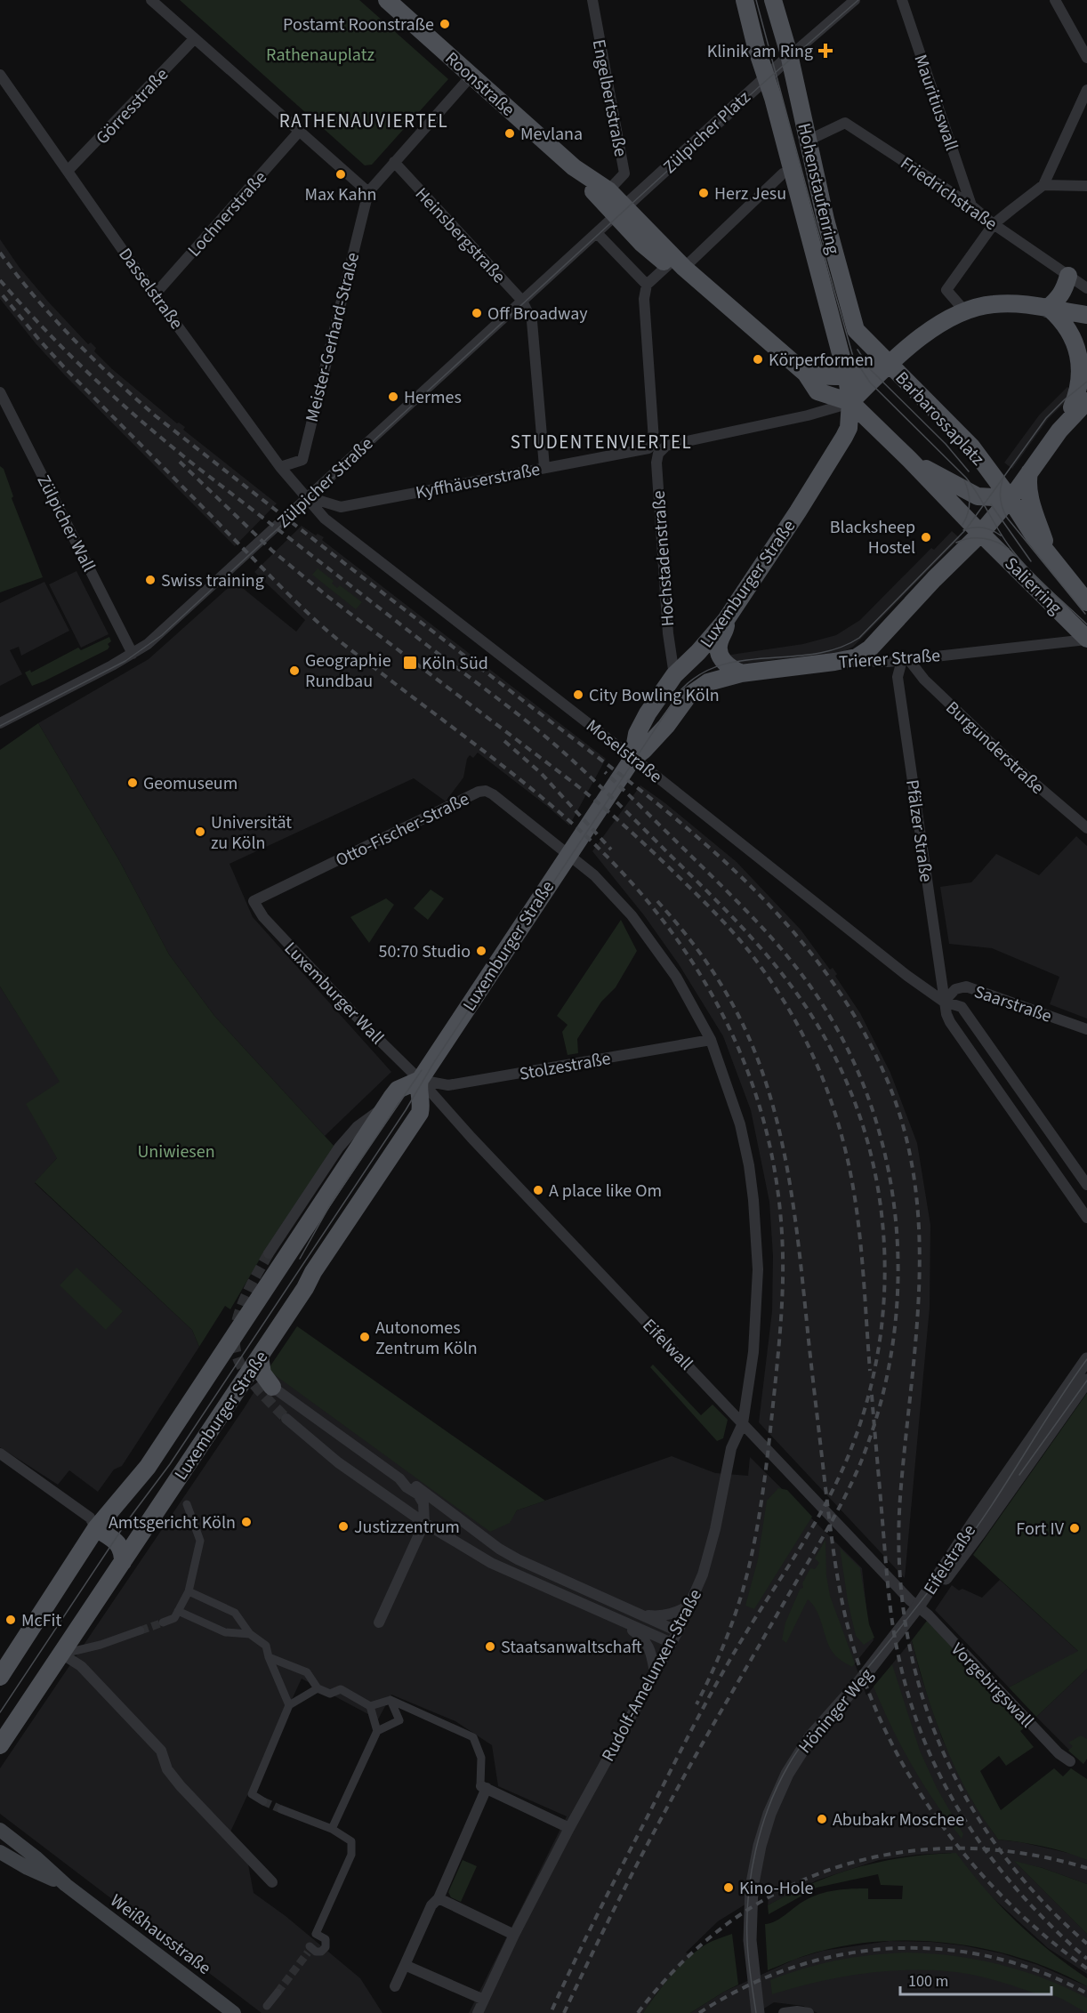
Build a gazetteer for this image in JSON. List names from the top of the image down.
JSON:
{
  "streets": {
    "main road": [
      "Roonstraße",
      "Hohenstaufenring",
      "Barbarossaplatz",
      "Luxemburger Straße",
      "Salierring",
      "Trierer Straße",
      "Weißhausstraße"
    ],
    "street": [
      "Engelbertstraße",
      "Mauritiuswall",
      "Görresstraße",
      "Zülpicher Platz",
      "Friedrichstraße",
      "Lochnerstraße",
      "Heinsbergstraße",
      "Dasselstraße",
      "Meister-Gerhard-Straße",
      "Kyffhäuserstraße",
      "Zülpicher Straße",
      "Zülpicher Wall",
      "Hochstadenstraße",
      "Burgunderstraße",
      "Moselstraße",
      "Otto-Fischer-Straße",
      "Pfälzer Straße",
      "Luxemburger Wall",
      "Saarstraße",
      "Stolzestraße",
      "Eifelwall",
      "Eifelstraße",
      "Rudolf-Amelunxen-Straße",
      "Vorgebirgswall",
      "Höninger Weg"
    ]
  },
  "crossings": [
    ["Roonstraße", "Engelbertstraße"],
    ["Roonstraße", "Zülpicher Platz"],
    ["Roonstraße", "Barbarossaplatz"],
    ["Roonstraße", "Zülpicher Straße"],
    ["Mauritiuswall", "Friedrichstraße"],
    ["Görresstraße", "Dasselstraße"],
    ["Zülpicher Platz", "Hohenstaufenring"],
    ["Zülpicher Platz", "Zülpicher Straße"],
    ["Hohenstaufenring", "Friedrichstraße"],
    ["Hohenstaufenring", "Barbarossaplatz"],
    ["Lochnerstraße", "Dasselstraße"],
    ["Heinsbergstraße", "Kyffhäuserstraße"],
    ["Heinsbergstraße", "Zülpicher Straße"],
    ["Dasselstraße", "Meister-Gerhard-Straße"],
    ["Dasselstraße", "Kyffhäuserstraße"],
    ["Dasselstraße", "Zülpicher Straße"],
    ["Dasselstraße", "Moselstraße"],
    ["Barbarossaplatz", "Hochstadenstraße"],
    ["Barbarossaplatz", "Luxemburger Straße"],
    ["Barbarossaplatz", "Salierring"],
    ["Kyffhäuserstraße", "Zülpicher Straße"],
    ["Kyffhäuserstraße", "Moselstraße"],
    ["Zülpicher Straße", "Zülpicher Wall"],
    ["Zülpicher Straße", "Moselstraße"],
    ["Hochstadenstraße", "Luxemburger Straße"],
    ["Luxemburger Straße", "Trierer Straße"],
    ["Luxemburger Straße", "Moselstraße"],
    ["Luxemburger Straße", "Otto-Fischer-Straße"],
    ["Luxemburger Straße", "Luxemburger Wall"],
    ["Luxemburger Straße", "Stolzestraße"],
    ["Luxemburger Straße", "Eifelwall"],
    ["Luxemburger Straße", "Rudolf-Amelunxen-Straße"],
    ["Salierring", "Trierer Straße"],
    ["Trierer Straße", "Burgunderstraße"],
    ["Trierer Straße", "Pfälzer Straße"],
    ["Burgunderstraße", "Pfälzer Straße"],
    ["Moselstraße", "Pfälzer Straße"],
    ["Moselstraße", "Saarstraße"],
    ["Otto-Fischer-Straße", "Luxemburger Wall"],
    ["Otto-Fischer-Straße", "Rudolf-Amelunxen-Straße"],
    ["Pfälzer Straße", "Saarstraße"],
    ["Luxemburger Wall", "Stolzestraße"],
    ["Luxemburger Wall", "Eifelwall"],
    ["Stolzestraße", "Eifelwall"],
    ["Stolzestraße", "Rudolf-Amelunxen-Straße"],
    ["Eifelwall", "Eifelstraße"],
    ["Eifelwall", "Rudolf-Amelunxen-Straße"],
    ["Eifelwall", "Vorgebirgswall"],
    ["Eifelwall", "Höninger Weg"],
    ["Eifelstraße", "Vorgebirgswall"],
    ["Eifelstraße", "Höninger Weg"],
    ["Vorgebirgswall", "Höninger Weg"]
  ],
  "districts": ["RATHENAUVIERTEL", "STUDENTENVIERTEL"],
  "parks": ["Rathenauplatz", "Uniwiesen"],
  "places": {
    "other": [
      "Postamt Roonstraße",
      "Mevlana",
      "Max Kahn",
      "Herz Jesu",
      "Off Broadway",
      "Körperformen",
      "Hermes",
      "Blacksheep Hostel",
      "Swiss training",
      "Geographie Rundbau",
      "City Bowling Köln",
      "Geomuseum",
      "Universität zu Köln",
      "50:70 Studio",
      "A place like Om",
      "Autonomes Zentrum Köln",
      "Amtsgericht Köln",
      "Justizzentrum",
      "Fort IV",
      "McFit",
      "Staatsanwaltschaft",
      "Abubakr Moschee",
      "Kino-Hole"
    ],
    "health": ["Klinik am Ring"],
    "transit": ["Köln Süd"]
  },
  "scale_bar": "100 m"
}
